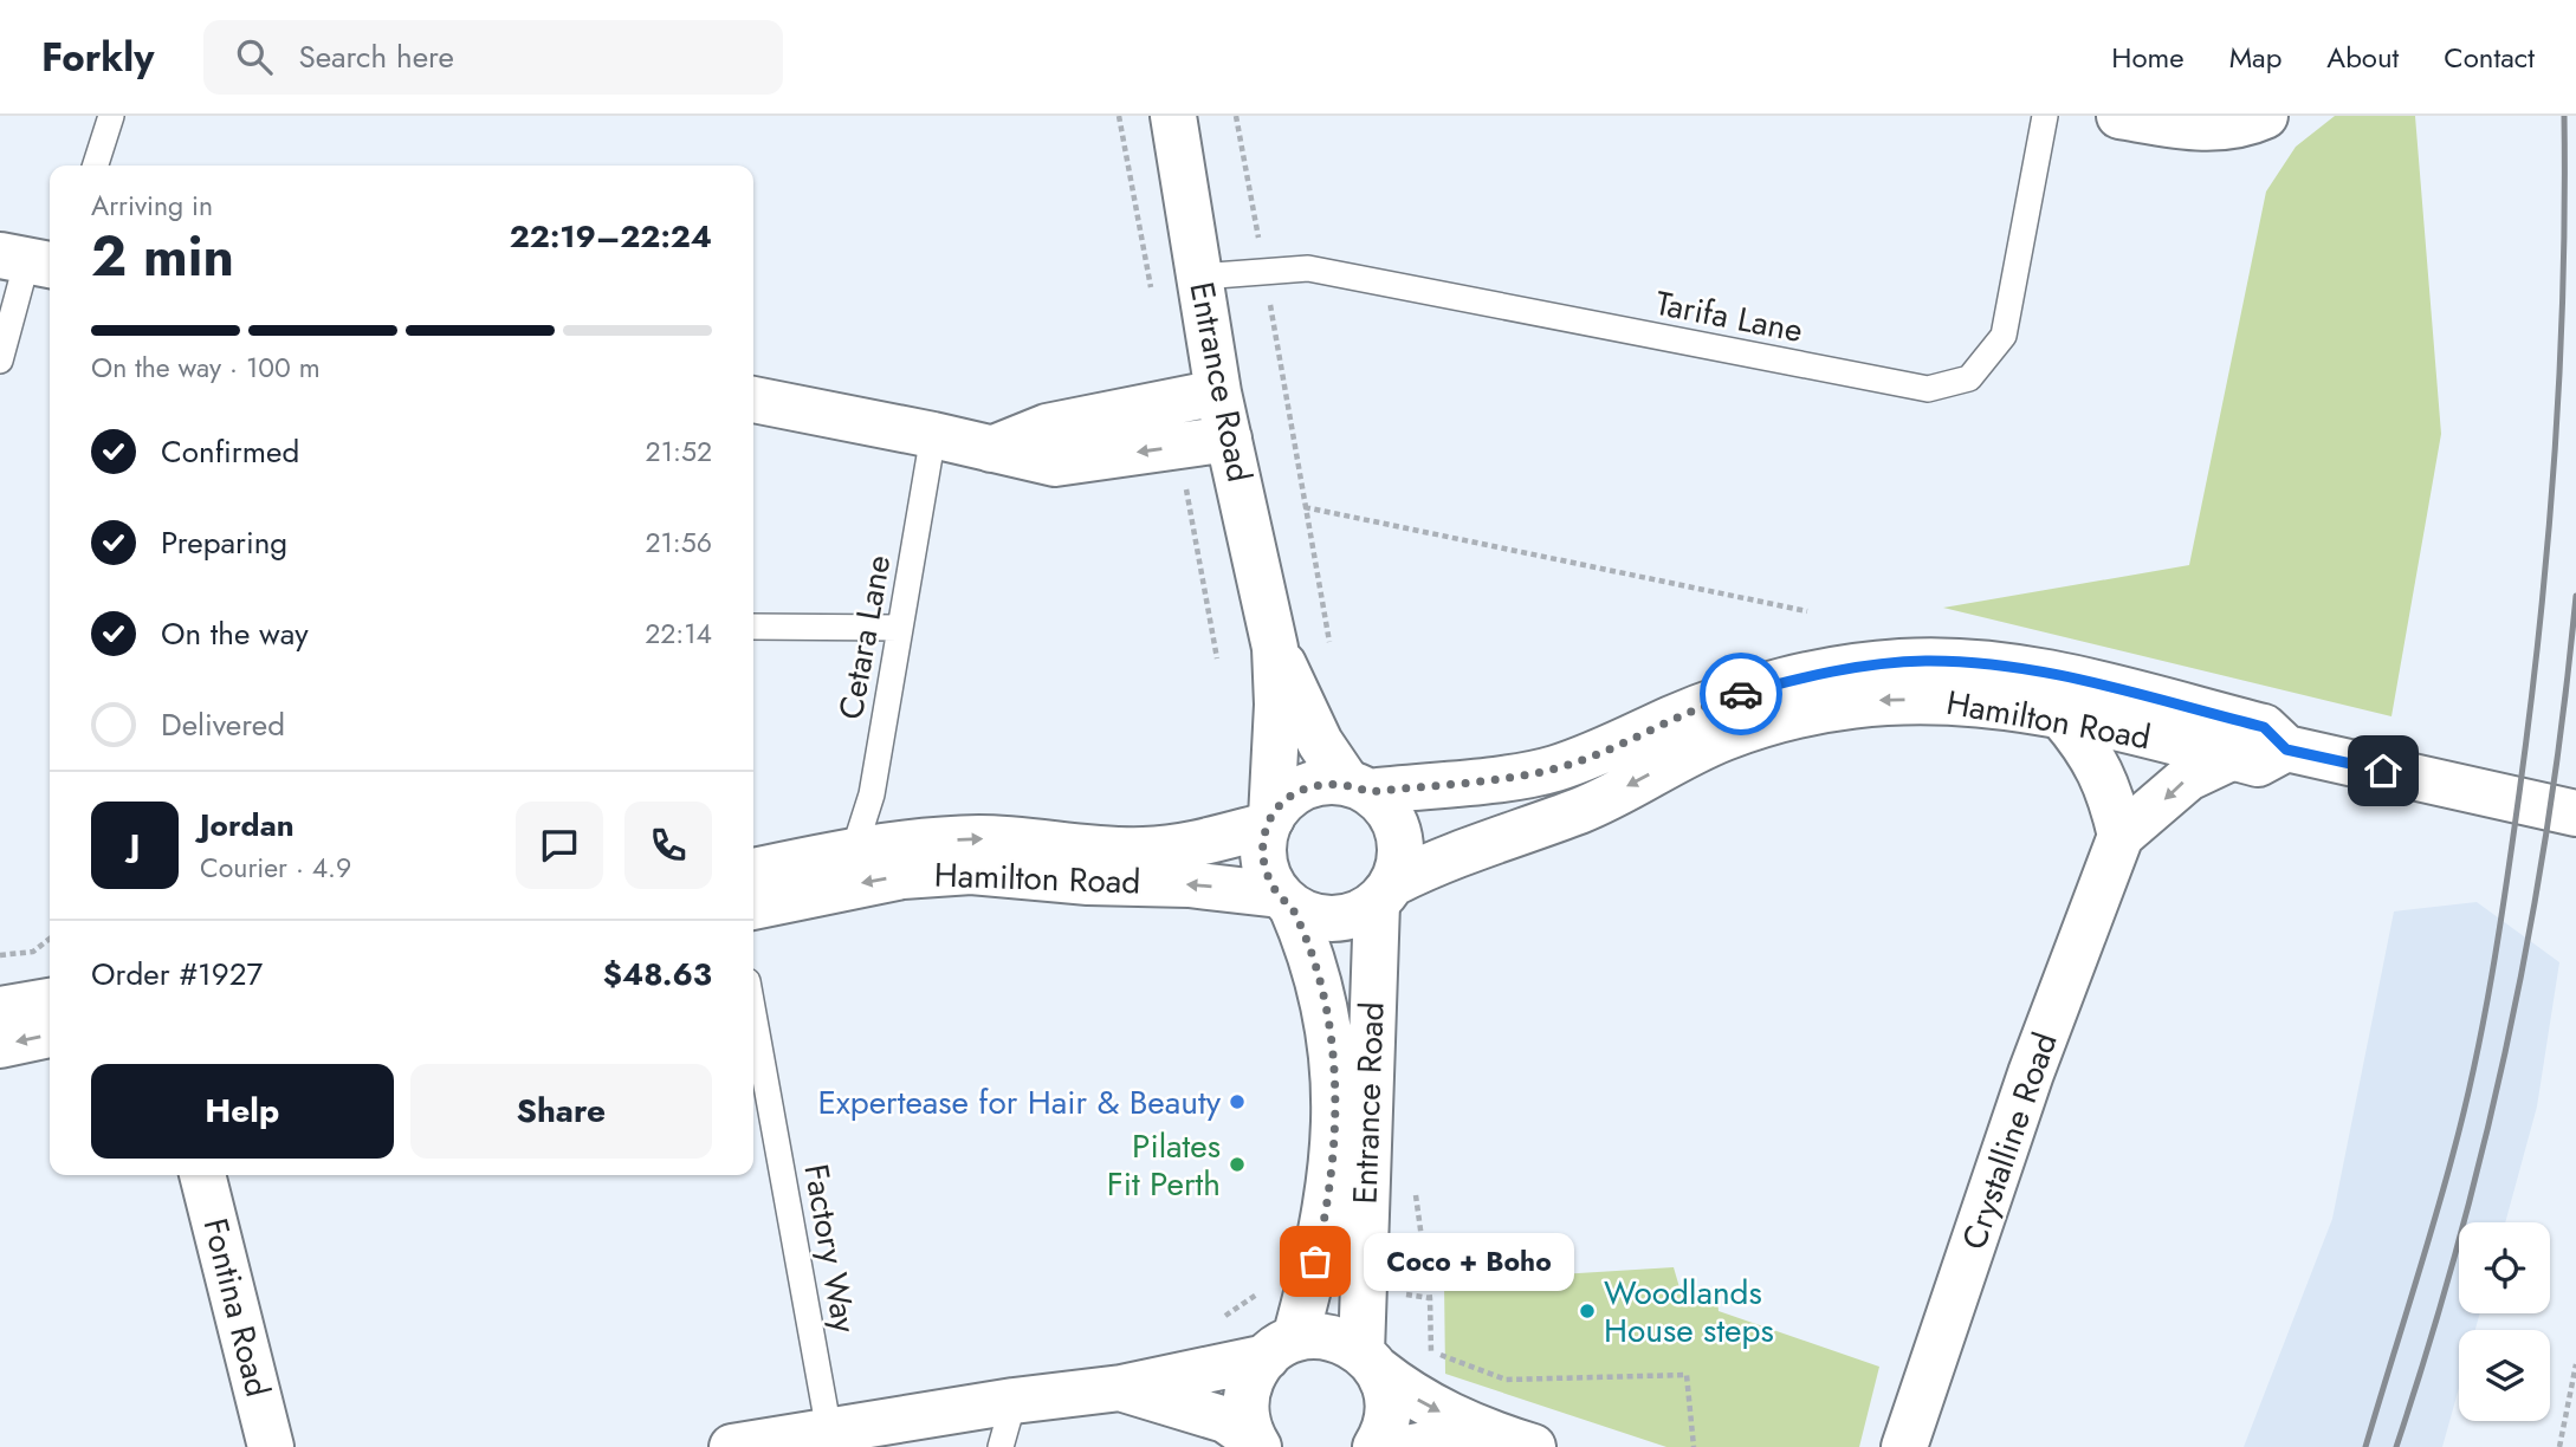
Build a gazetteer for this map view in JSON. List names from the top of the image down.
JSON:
{
  "streets": {
    "street": [
      "Entrance Road",
      "Hamilton Road",
      "Crystalline Road",
      "Fontina Road"
    ],
    "lane": ["Tarifa Lane", "Cetara Lane", "Factory Way"]
  },
  "crossings": [
    ["Tarifa Lane", "Entrance Road"],
    ["Entrance Road", "Hamilton Road"],
    ["Cetara Lane", "Hamilton Road"],
    ["Hamilton Road", "Crystalline Road"]
  ],
  "places": [
    "Expertease for Hair & Beauty",
    "Pilates Fit Perth",
    "Coco + Boho",
    "Woodlands House steps"
  ],
  "page": {
    "header": "Forkly",
    "search": "Search here",
    "nav": [
      "Home",
      "Map",
      "About",
      "Contact"
    ],
    "heading": ["2 min", "Arriving in", "22:19–22:24"],
    "panel": [
      "Jordan",
      "Courier · 4.9",
      "Order #1927",
      "$48.63"
    ],
    "bar": "On the way · 100 m",
    "list": [
      ["Confirmed", "21:52"],
      ["Preparing", "21:56"],
      ["On the way", "22:14"],
      "Delivered"
    ],
    "round": "J",
    "buttons": ["Help", "Share"],
    "bubble": "Coco + Boho"
  }
}
